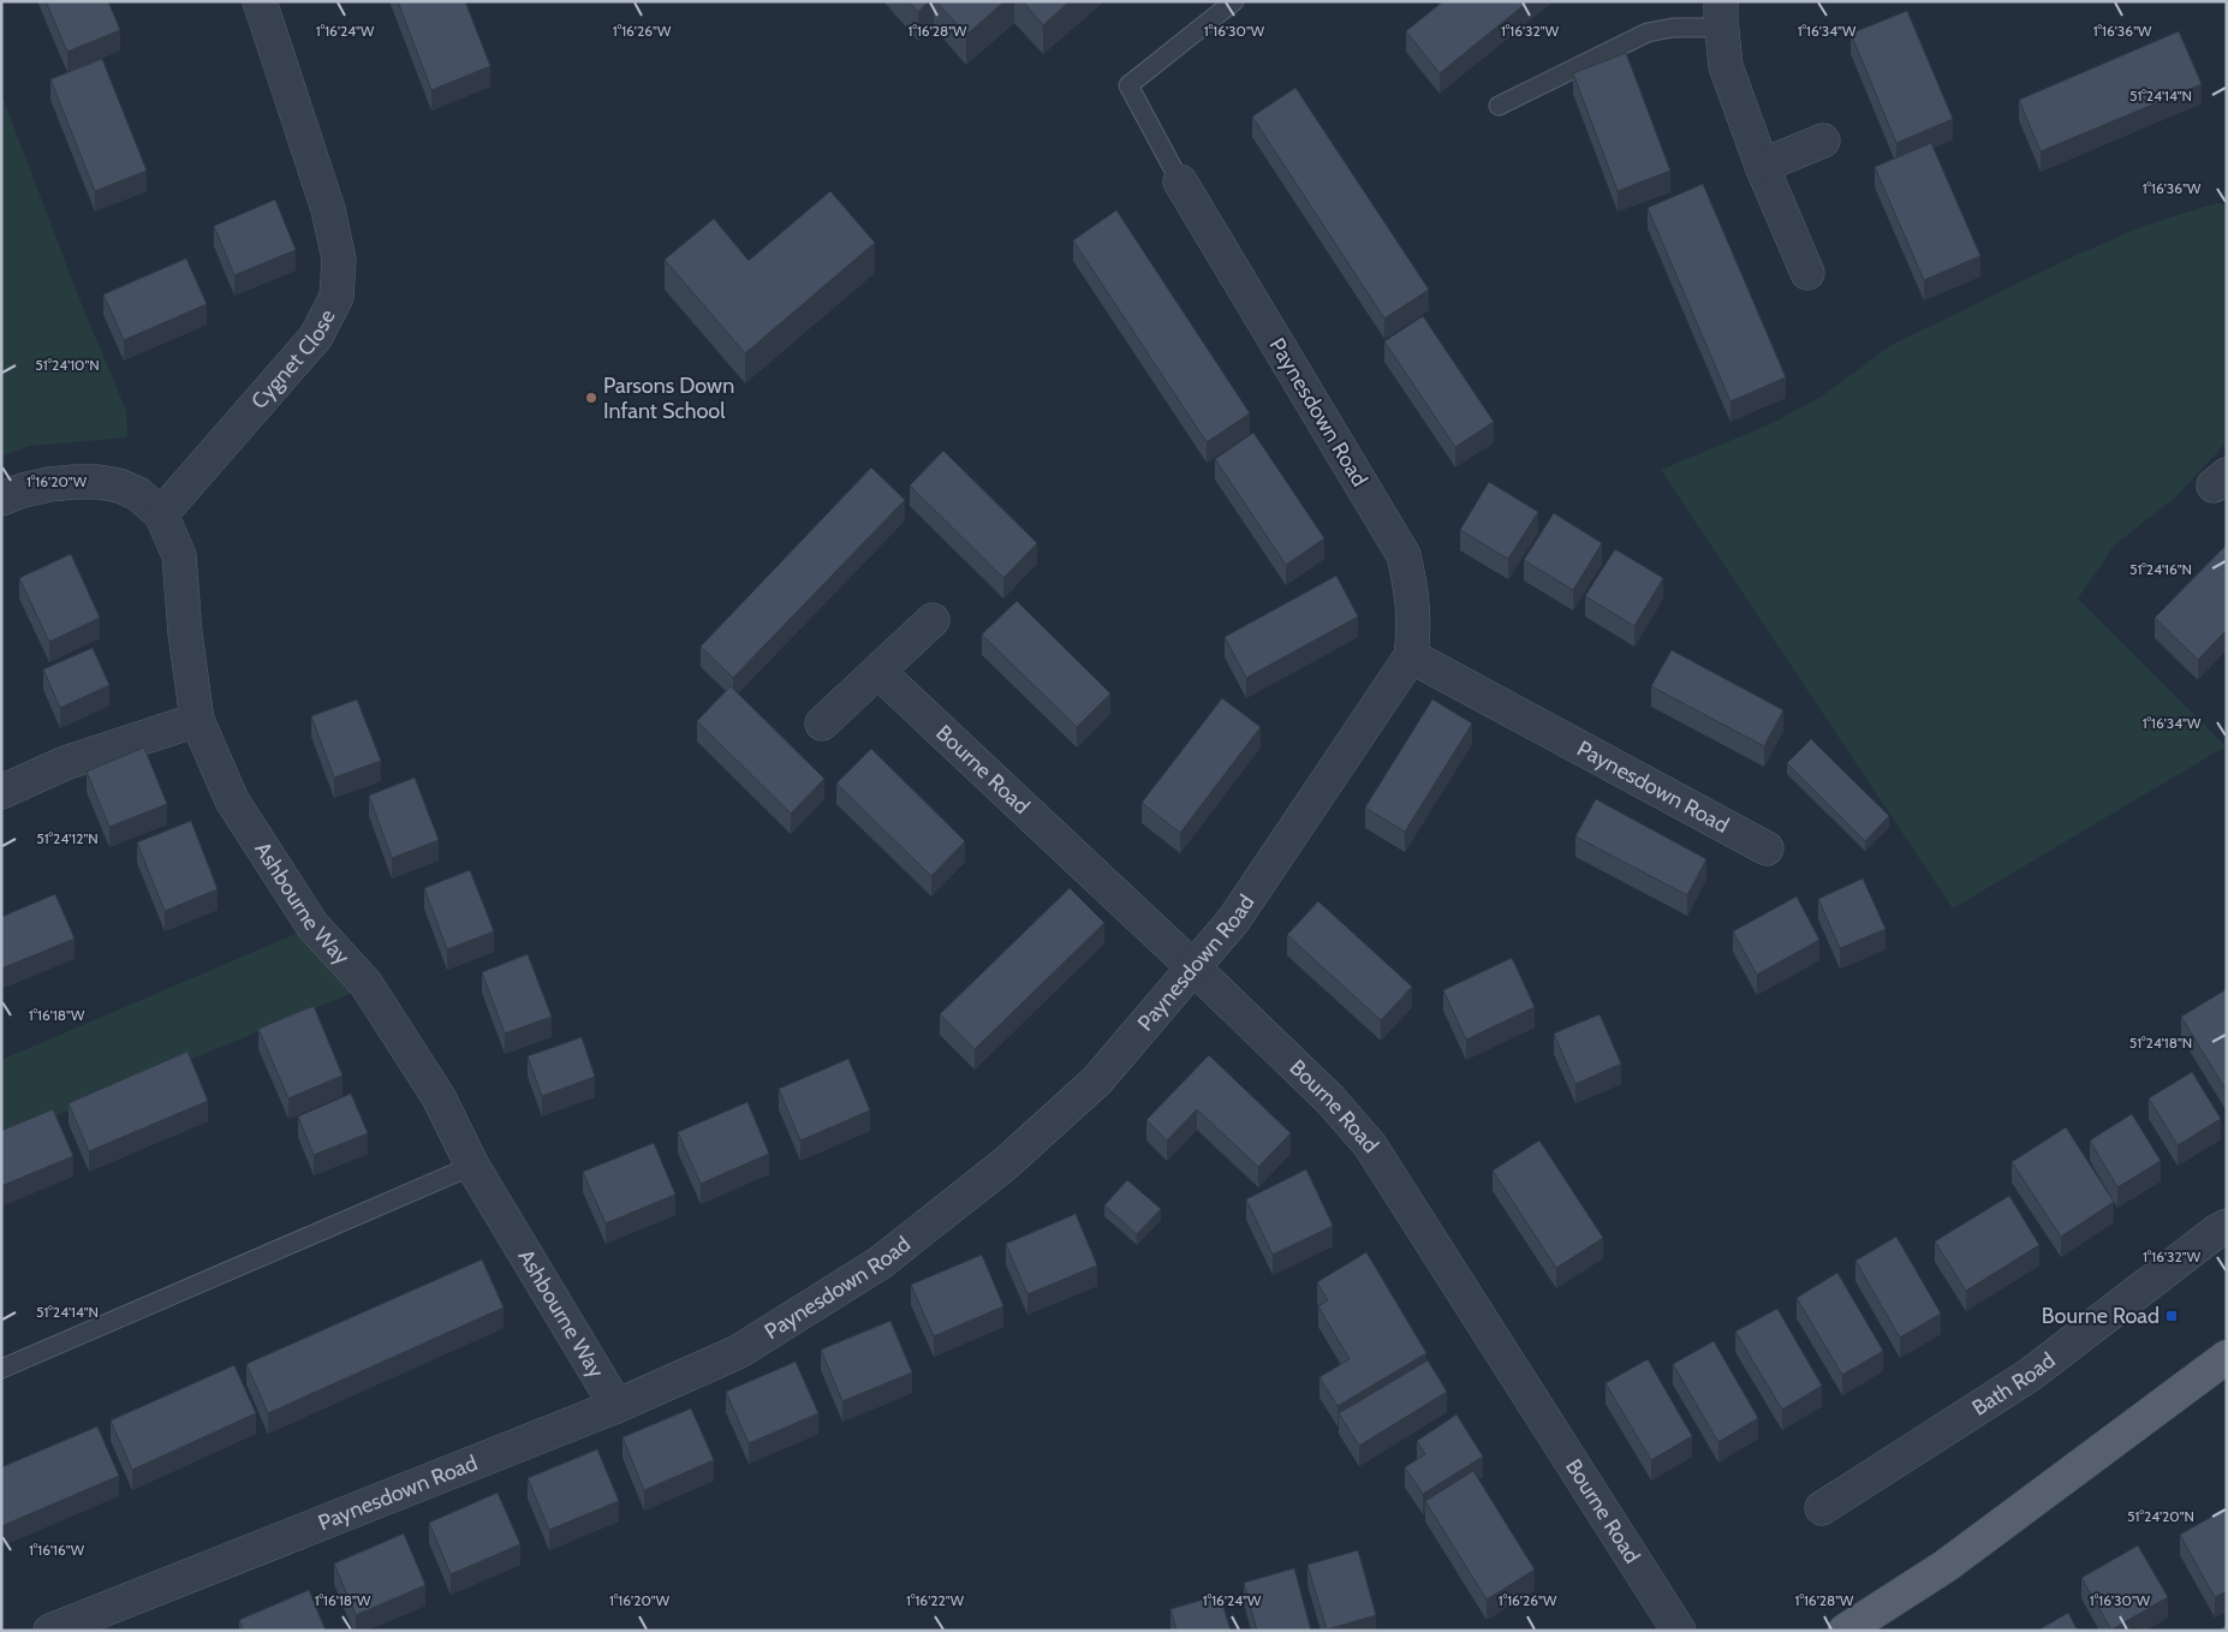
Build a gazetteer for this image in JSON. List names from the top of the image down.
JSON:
{
  "streets": {
    "street": [
      "Cygnet Close",
      "Paynesdown Road",
      "Bourne Road",
      "Ashbourne Way",
      "Bath Road"
    ]
  },
  "crossings": [
    ["Cygnet Close", "Ashbourne Way"],
    ["Paynesdown Road", "Bourne Road"],
    ["Paynesdown Road", "Ashbourne Way"]
  ],
  "places": {
    "other": ["Parsons Down Infant School"],
    "transit": ["Bourne Road"]
  },
  "coordinates": [
    "1°16'24\"W",
    "1°16'26\"W",
    "1°16'28\"W",
    "1°16'30\"W",
    "1°16'32\"W",
    "1°16'34\"W",
    "1°16'36\"W",
    "51°24'14\"N",
    "51°24'10\"N",
    "1°16'20\"W",
    "51°24'16\"N",
    "51°24'12\"N",
    "1°16'18\"W",
    "51°24'18\"N",
    "51°24'20\"N",
    "1°16'16\"W",
    "1°16'22\"W"
  ]
}
